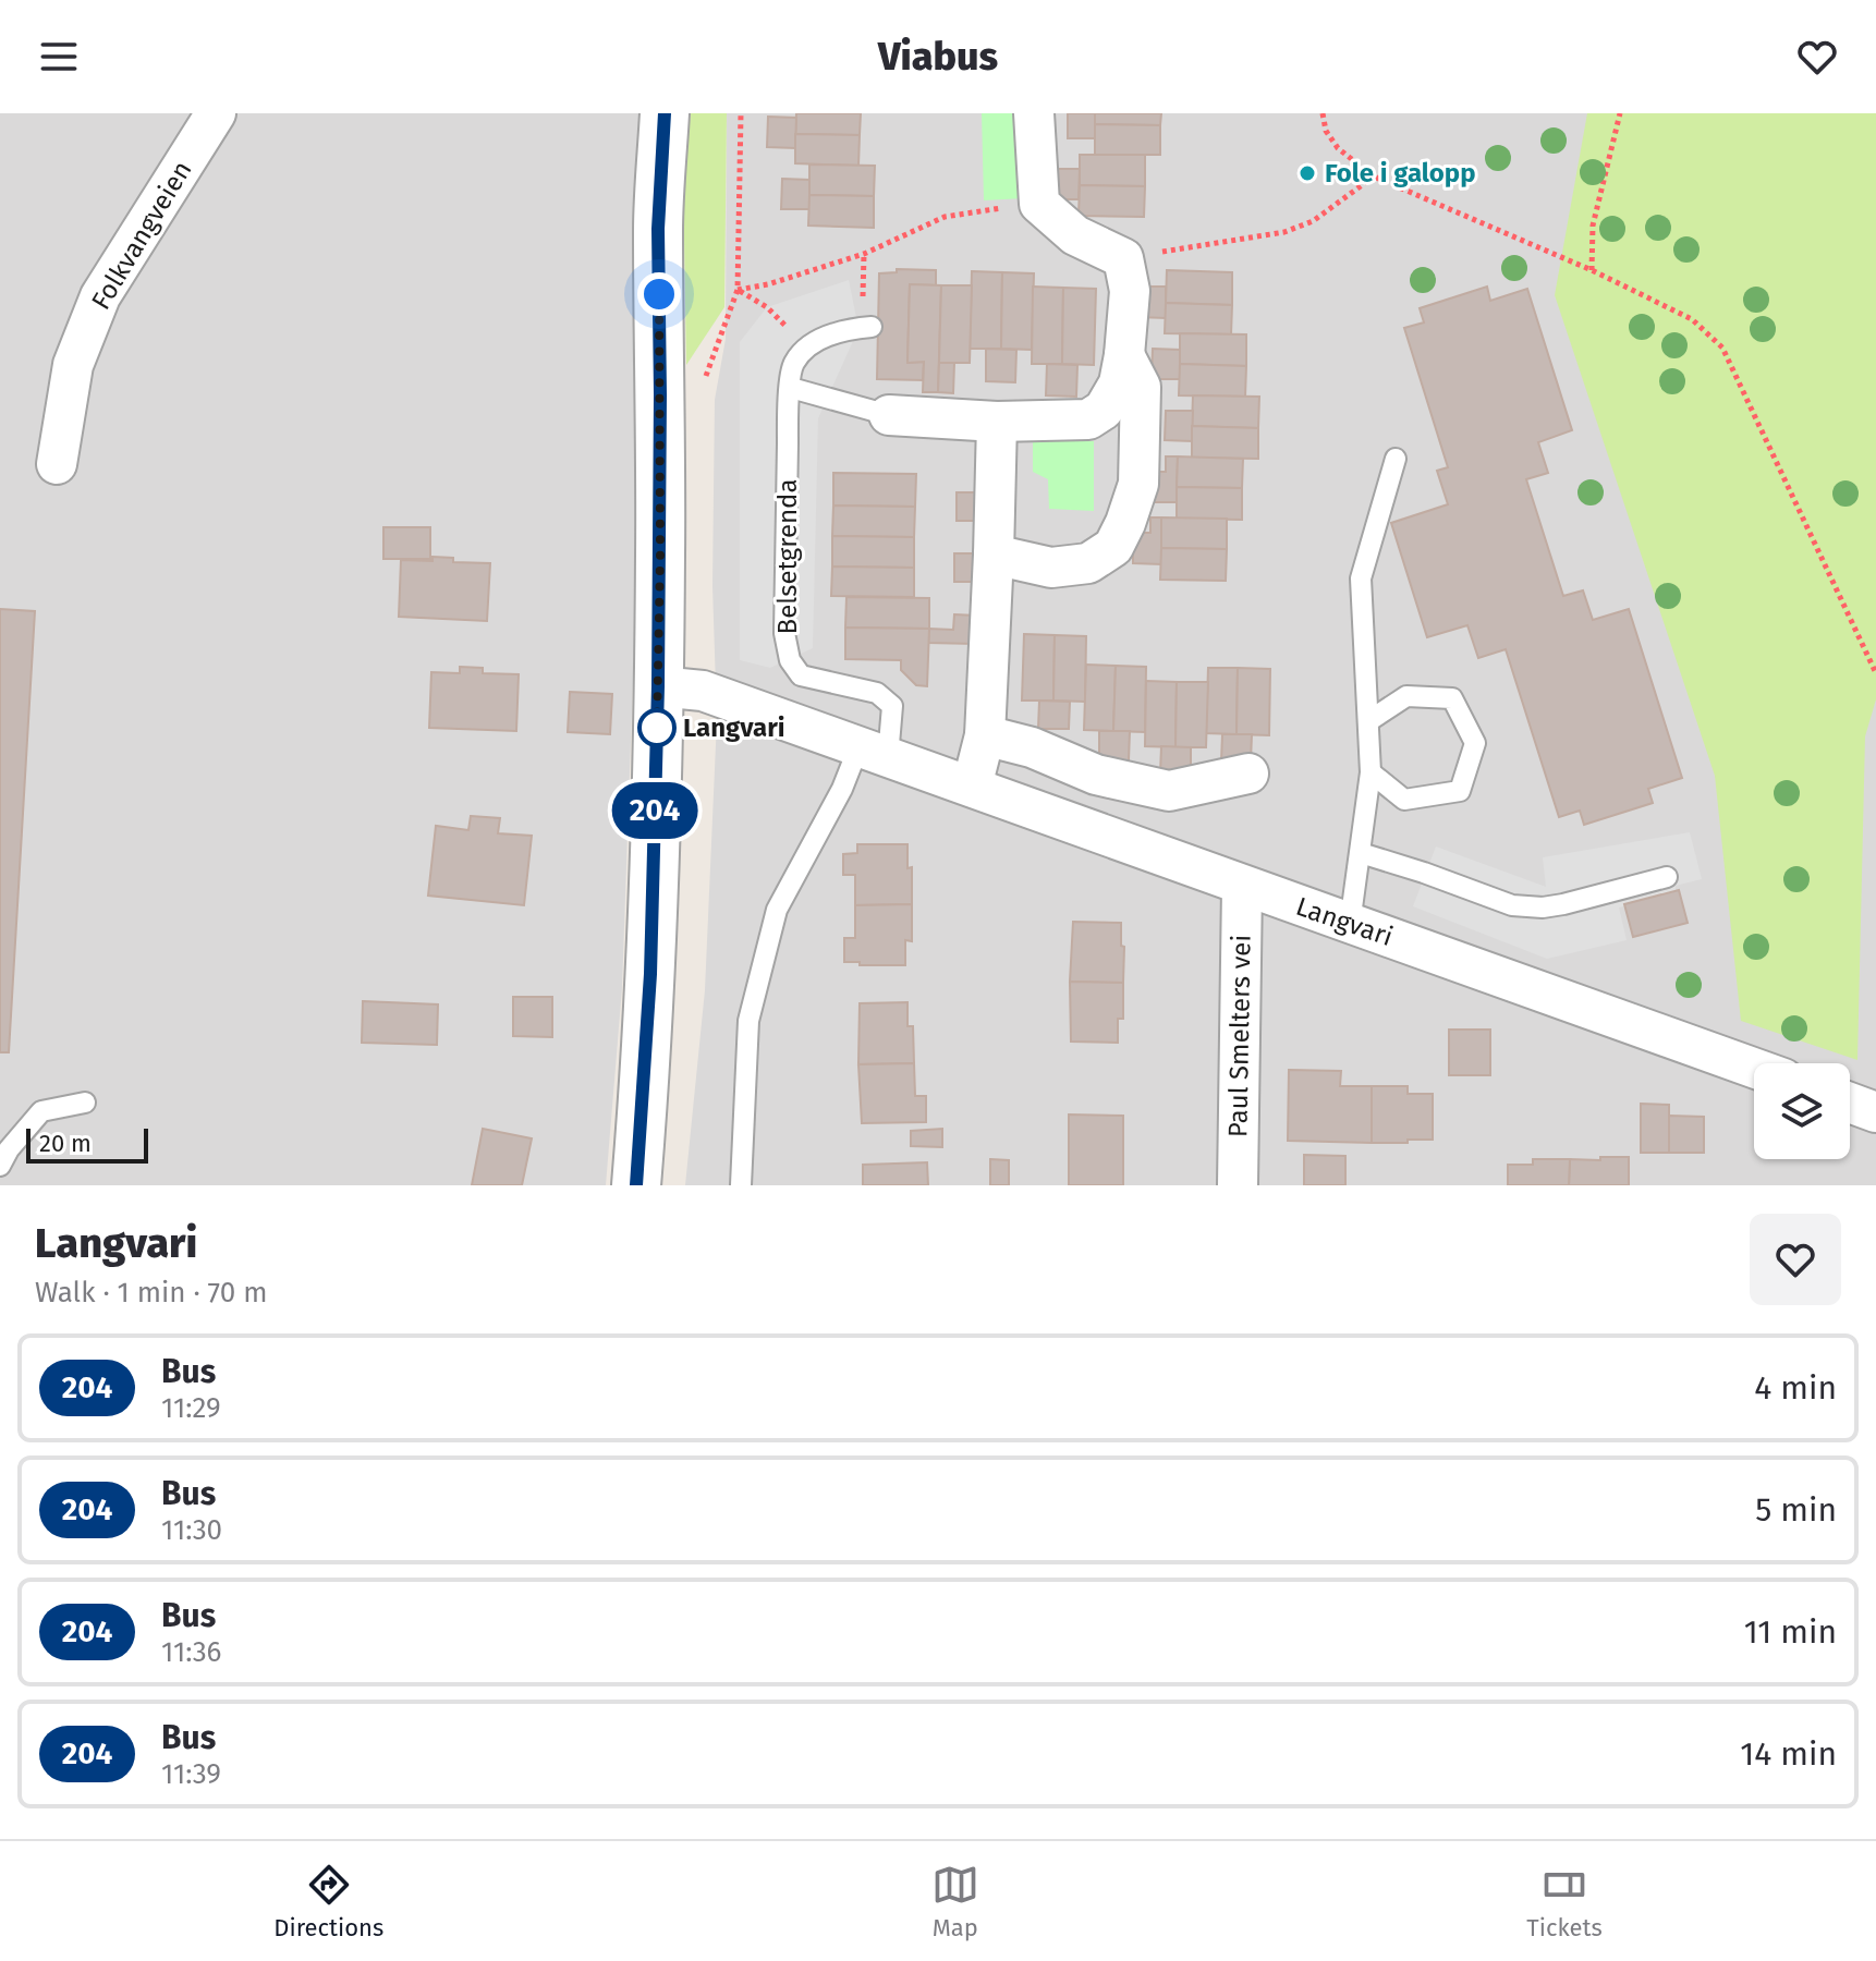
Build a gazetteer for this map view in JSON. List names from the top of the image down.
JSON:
{
  "streets": {
    "street": ["Folkvangveien", "Langvari", "Paul Smelters vei"],
    "lane": ["Belsetgrenda"]
  },
  "crossings": [
    ["Belsetgrenda", "Langvari"],
    ["Langvari", "Paul Smelters vei"]
  ],
  "places": ["Fole i galopp", "Langvari"],
  "lines": ["bus line 204"],
  "scale_bar": "20 m",
  "page": {
    "header": "Viabus",
    "on_map": "204",
    "scale": "20 m",
    "heading": ["Langvari", "Walk · 1 min · 70 m"],
    "list": [
      {
        "mark": "204",
        "name": "Bus",
        "note": "11:29",
        "value": "4 min"
      },
      {
        "mark": "204",
        "name": "Bus",
        "note": "11:30",
        "value": "5 min"
      },
      {
        "mark": "204",
        "name": "Bus",
        "note": "11:36",
        "value": "11 min"
      },
      {
        "mark": "204",
        "name": "Bus",
        "note": "11:39",
        "value": "14 min"
      }
    ],
    "tabs": ["Directions", "Map", "Tickets"]
  }
}
